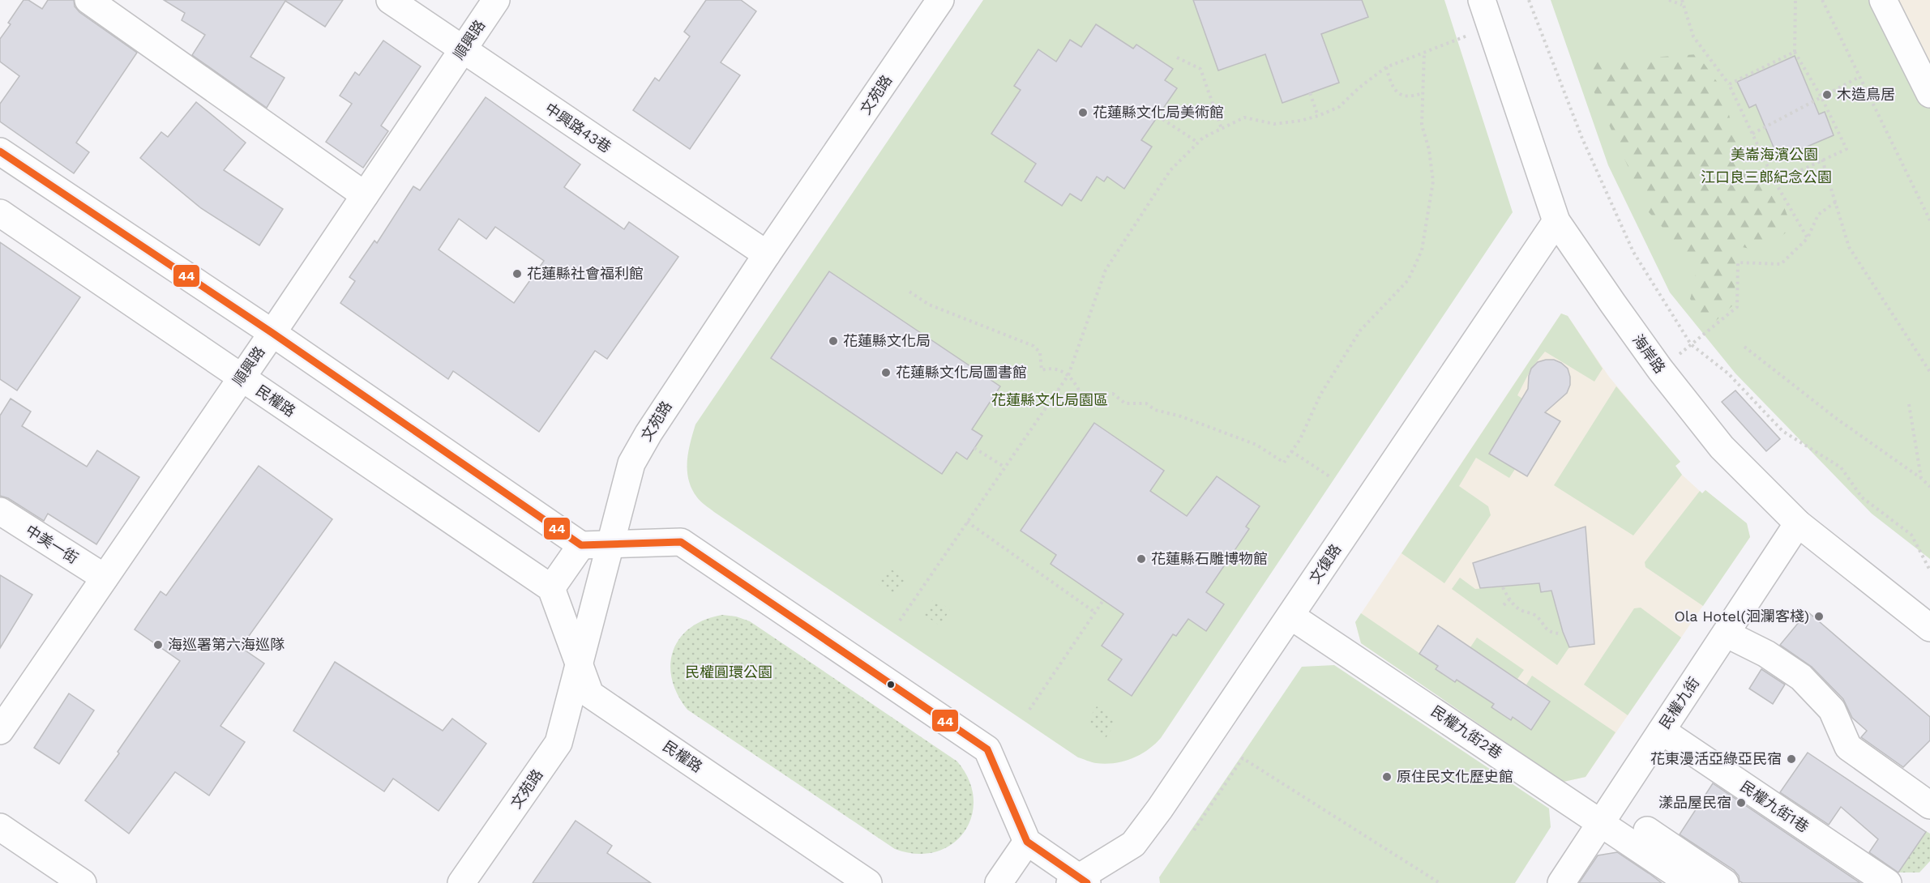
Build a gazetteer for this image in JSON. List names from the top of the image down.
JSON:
{
  "streets": {
    "street": [
      "順興路",
      "文苑路",
      "中興路43巷",
      "海岸路",
      "民權路",
      "中美一街",
      "文復路",
      "民權九街",
      "民權九街2巷",
      "民權九街1巷"
    ]
  },
  "crossings": [
    ["順興路", "中興路43巷"],
    ["順興路", "民權路"],
    ["順興路", "中美一街"],
    ["文苑路", "中興路43巷"],
    ["文苑路", "民權路"],
    ["海岸路", "文復路"],
    ["海岸路", "民權九街"],
    ["文復路", "民權九街2巷"],
    ["民權九街", "民權九街2巷"],
    ["民權九街", "民權九街1巷"]
  ],
  "parks": [
    "美崙海濱公園",
    "江口良三郎紀念公園",
    "花蓮縣文化局園區",
    "民權圓環公園"
  ],
  "places": [
    "木造鳥居",
    "花蓮縣文化局美術館",
    "花蓮縣社會福利館",
    "花蓮縣文化局",
    "花蓮縣文化局圖書館",
    "花蓮縣石雕博物館",
    "Ola Hotel(洄瀾客棧)",
    "海巡署第六海巡隊",
    "花東漫活亞綠亞民宿",
    "原住民文化歷史館",
    "漾品屋民宿"
  ],
  "lines": ["transit line 44"]
}
